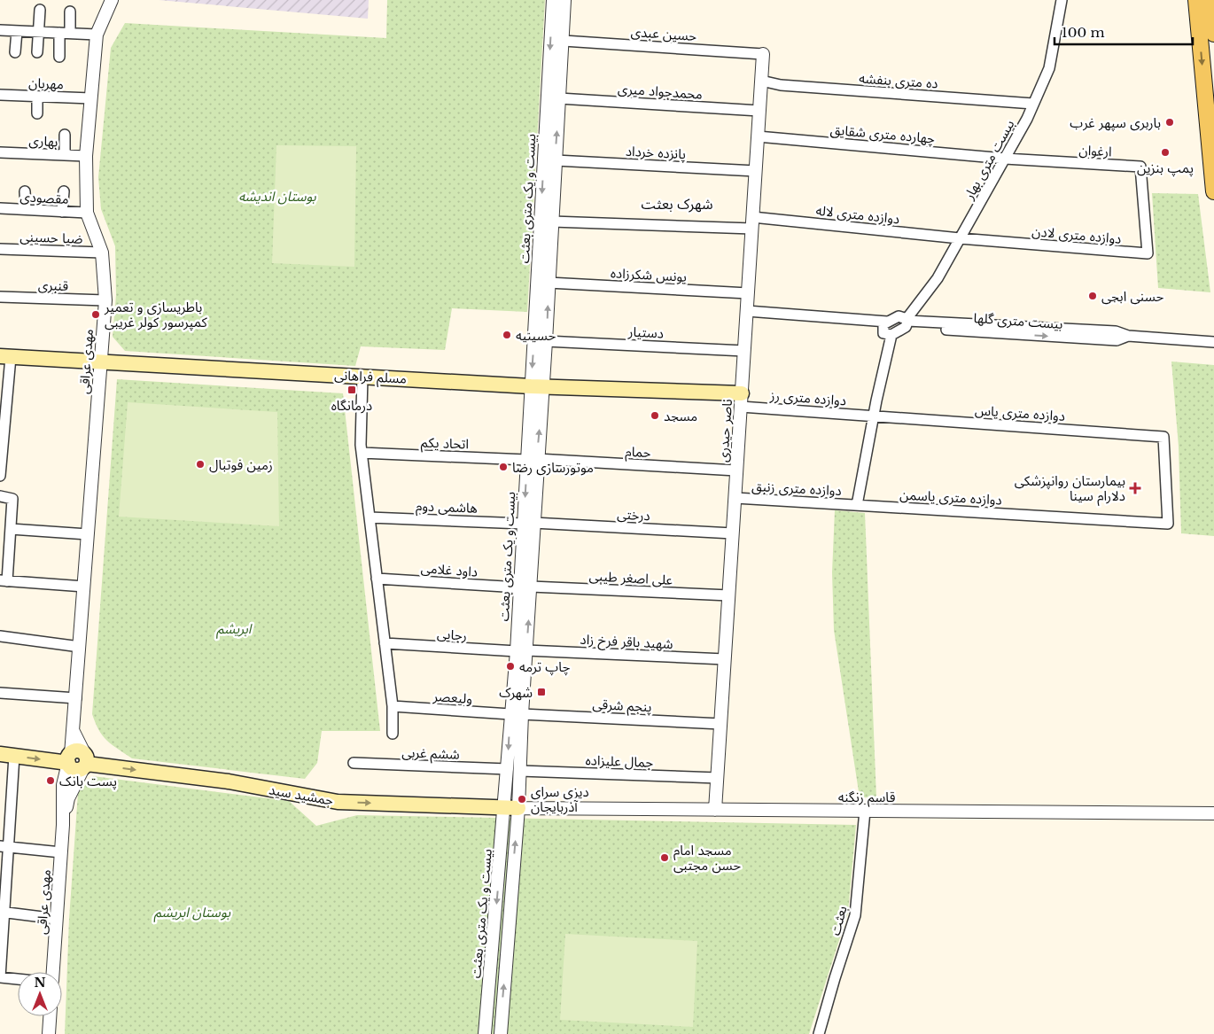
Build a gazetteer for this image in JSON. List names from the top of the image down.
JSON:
{
  "streets": {
    "main road": ["مسلم فراهانی", "جمشید سید"],
    "street": [
      "حسین عبدی",
      "ده متری بنفشه",
      "مهربان",
      "محمدجواد میری",
      "چهارده متری شقایق",
      "بهاری",
      "ارغوان",
      "پانزده خرداد",
      "بیست متری بهار",
      "مقصودی",
      "بیست و یک متری بعثت",
      "دوازده متری لاله",
      "دوازده متری لادن",
      "ضیا حسینی",
      "یونس شکرزاده",
      "قنبری",
      "بیست متری گلها",
      "دستیار",
      "مهدی عراقی",
      "دوازده متری رز",
      "دوازده متری یاس",
      "ناصر حیدری",
      "اتحاد یکم",
      "حمام",
      "دوازده متری زنبق",
      "دوازده متری یاسمن",
      "هاشمی دوم",
      "درختی",
      "داود غلامی",
      "علی اصغر طیبی",
      "رجایی",
      "شهید باقر فرخ زاد",
      "ولیعصر",
      "پنجم شرقی",
      "ششم غربی",
      "جمال علیزاده",
      "قاسم زنگنه",
      "بعثت"
    ]
  },
  "crossings": [
    ["حسین عبدی", "بیست و یک متری بعثت"],
    ["حسین عبدی", "ناصر حیدری"],
    ["ده متری بنفشه", "بیست متری بهار"],
    ["ده متری بنفشه", "ناصر حیدری"],
    ["مهربان", "مهدی عراقی"],
    ["محمدجواد میری", "بیست و یک متری بعثت"],
    ["محمدجواد میری", "ناصر حیدری"],
    ["چهارده متری شقایق", "ارغوان"],
    ["چهارده متری شقایق", "بیست متری بهار"],
    ["چهارده متری شقایق", "ناصر حیدری"],
    ["بهاری", "مهدی عراقی"],
    ["ارغوان", "بیست متری بهار"],
    ["ارغوان", "دوازده متری لادن"],
    ["پانزده خرداد", "بیست و یک متری بعثت"],
    ["پانزده خرداد", "ناصر حیدری"],
    ["بیست متری بهار", "دوازده متری لاله"],
    ["بیست متری بهار", "دوازده متری لادن"],
    ["بیست متری بهار", "بیست متری گلها"],
    ["مقصودی", "مهدی عراقی"],
    ["بیست و یک متری بعثت", "دوازده متری لاله"],
    ["بیست و یک متری بعثت", "یونس شکرزاده"],
    ["بیست و یک متری بعثت", "دستیار"],
    ["بیست و یک متری بعثت", "مسلم فراهانی"],
    ["بیست و یک متری بعثت", "اتحاد یکم"],
    ["بیست و یک متری بعثت", "حمام"],
    ["بیست و یک متری بعثت", "هاشمی دوم"],
    ["بیست و یک متری بعثت", "درختی"],
    ["بیست و یک متری بعثت", "داود غلامی"],
    ["بیست و یک متری بعثت", "علی اصغر طیبی"],
    ["بیست و یک متری بعثت", "رجایی"],
    ["بیست و یک متری بعثت", "شهید باقر فرخ زاد"],
    ["بیست و یک متری بعثت", "ولیعصر"],
    ["بیست و یک متری بعثت", "پنجم شرقی"],
    ["بیست و یک متری بعثت", "ششم غربی"],
    ["بیست و یک متری بعثت", "جمال علیزاده"],
    ["بیست و یک متری بعثت", "جمشید سید"],
    ["بیست و یک متری بعثت", "قاسم زنگنه"],
    ["دوازده متری لاله", "دوازده متری لادن"],
    ["دوازده متری لاله", "ناصر حیدری"],
    ["ضیا حسینی", "مهدی عراقی"],
    ["یونس شکرزاده", "ناصر حیدری"],
    ["قنبری", "مهدی عراقی"],
    ["دستیار", "ناصر حیدری"],
    ["مهدی عراقی", "مسلم فراهانی"],
    ["مهدی عراقی", "جمشید سید"],
    ["مسلم فراهانی", "دوازده متری رز"],
    ["مسلم فراهانی", "ناصر حیدری"],
    ["دوازده متری رز", "دوازده متری یاس"],
    ["دوازده متری رز", "ناصر حیدری"],
    ["دوازده متری یاس", "دوازده متری یاسمن"],
    ["ناصر حیدری", "حمام"],
    ["ناصر حیدری", "دوازده متری زنبق"],
    ["ناصر حیدری", "درختی"],
    ["ناصر حیدری", "علی اصغر طیبی"],
    ["ناصر حیدری", "شهید باقر فرخ زاد"],
    ["ناصر حیدری", "پنجم شرقی"],
    ["ناصر حیدری", "جمال علیزاده"],
    ["ناصر حیدری", "قاسم زنگنه"],
    ["اتحاد یکم", "حمام"],
    ["دوازده متری زنبق", "دوازده متری یاسمن"],
    ["هاشمی دوم", "درختی"],
    ["داود غلامی", "علی اصغر طیبی"],
    ["رجایی", "شهید باقر فرخ زاد"],
    ["ولیعصر", "پنجم شرقی"],
    ["جمشید سید", "قاسم زنگنه"],
    ["قاسم زنگنه", "بعثت"]
  ],
  "one_way": ["جمشید سید"],
  "districts": ["شهرک بعثت"],
  "parks": ["بوستان اندیشه", "ابریشم", "بوستان ابریشم"],
  "places": {
    "other": [
      "باربری سپهر غرب",
      "پمپ بنزین",
      "حسنی ابجی",
      "باطریسازی و تعمیر کمپرسور کولر غریبی",
      "حسینیه",
      "مسجد",
      "زمین فوتبال",
      "موتورسازی رضا",
      "چاپ ترمه",
      "پست بانک",
      "دیزی سرای آذربایجان",
      "مسجد امام حسن مجتبی"
    ],
    "transit": ["درمانگاه", "شهرک"],
    "health": ["بیمارستان روانپزشکی دلارام سینا"]
  },
  "scale_bar": "100 m",
  "north": "top"
}
